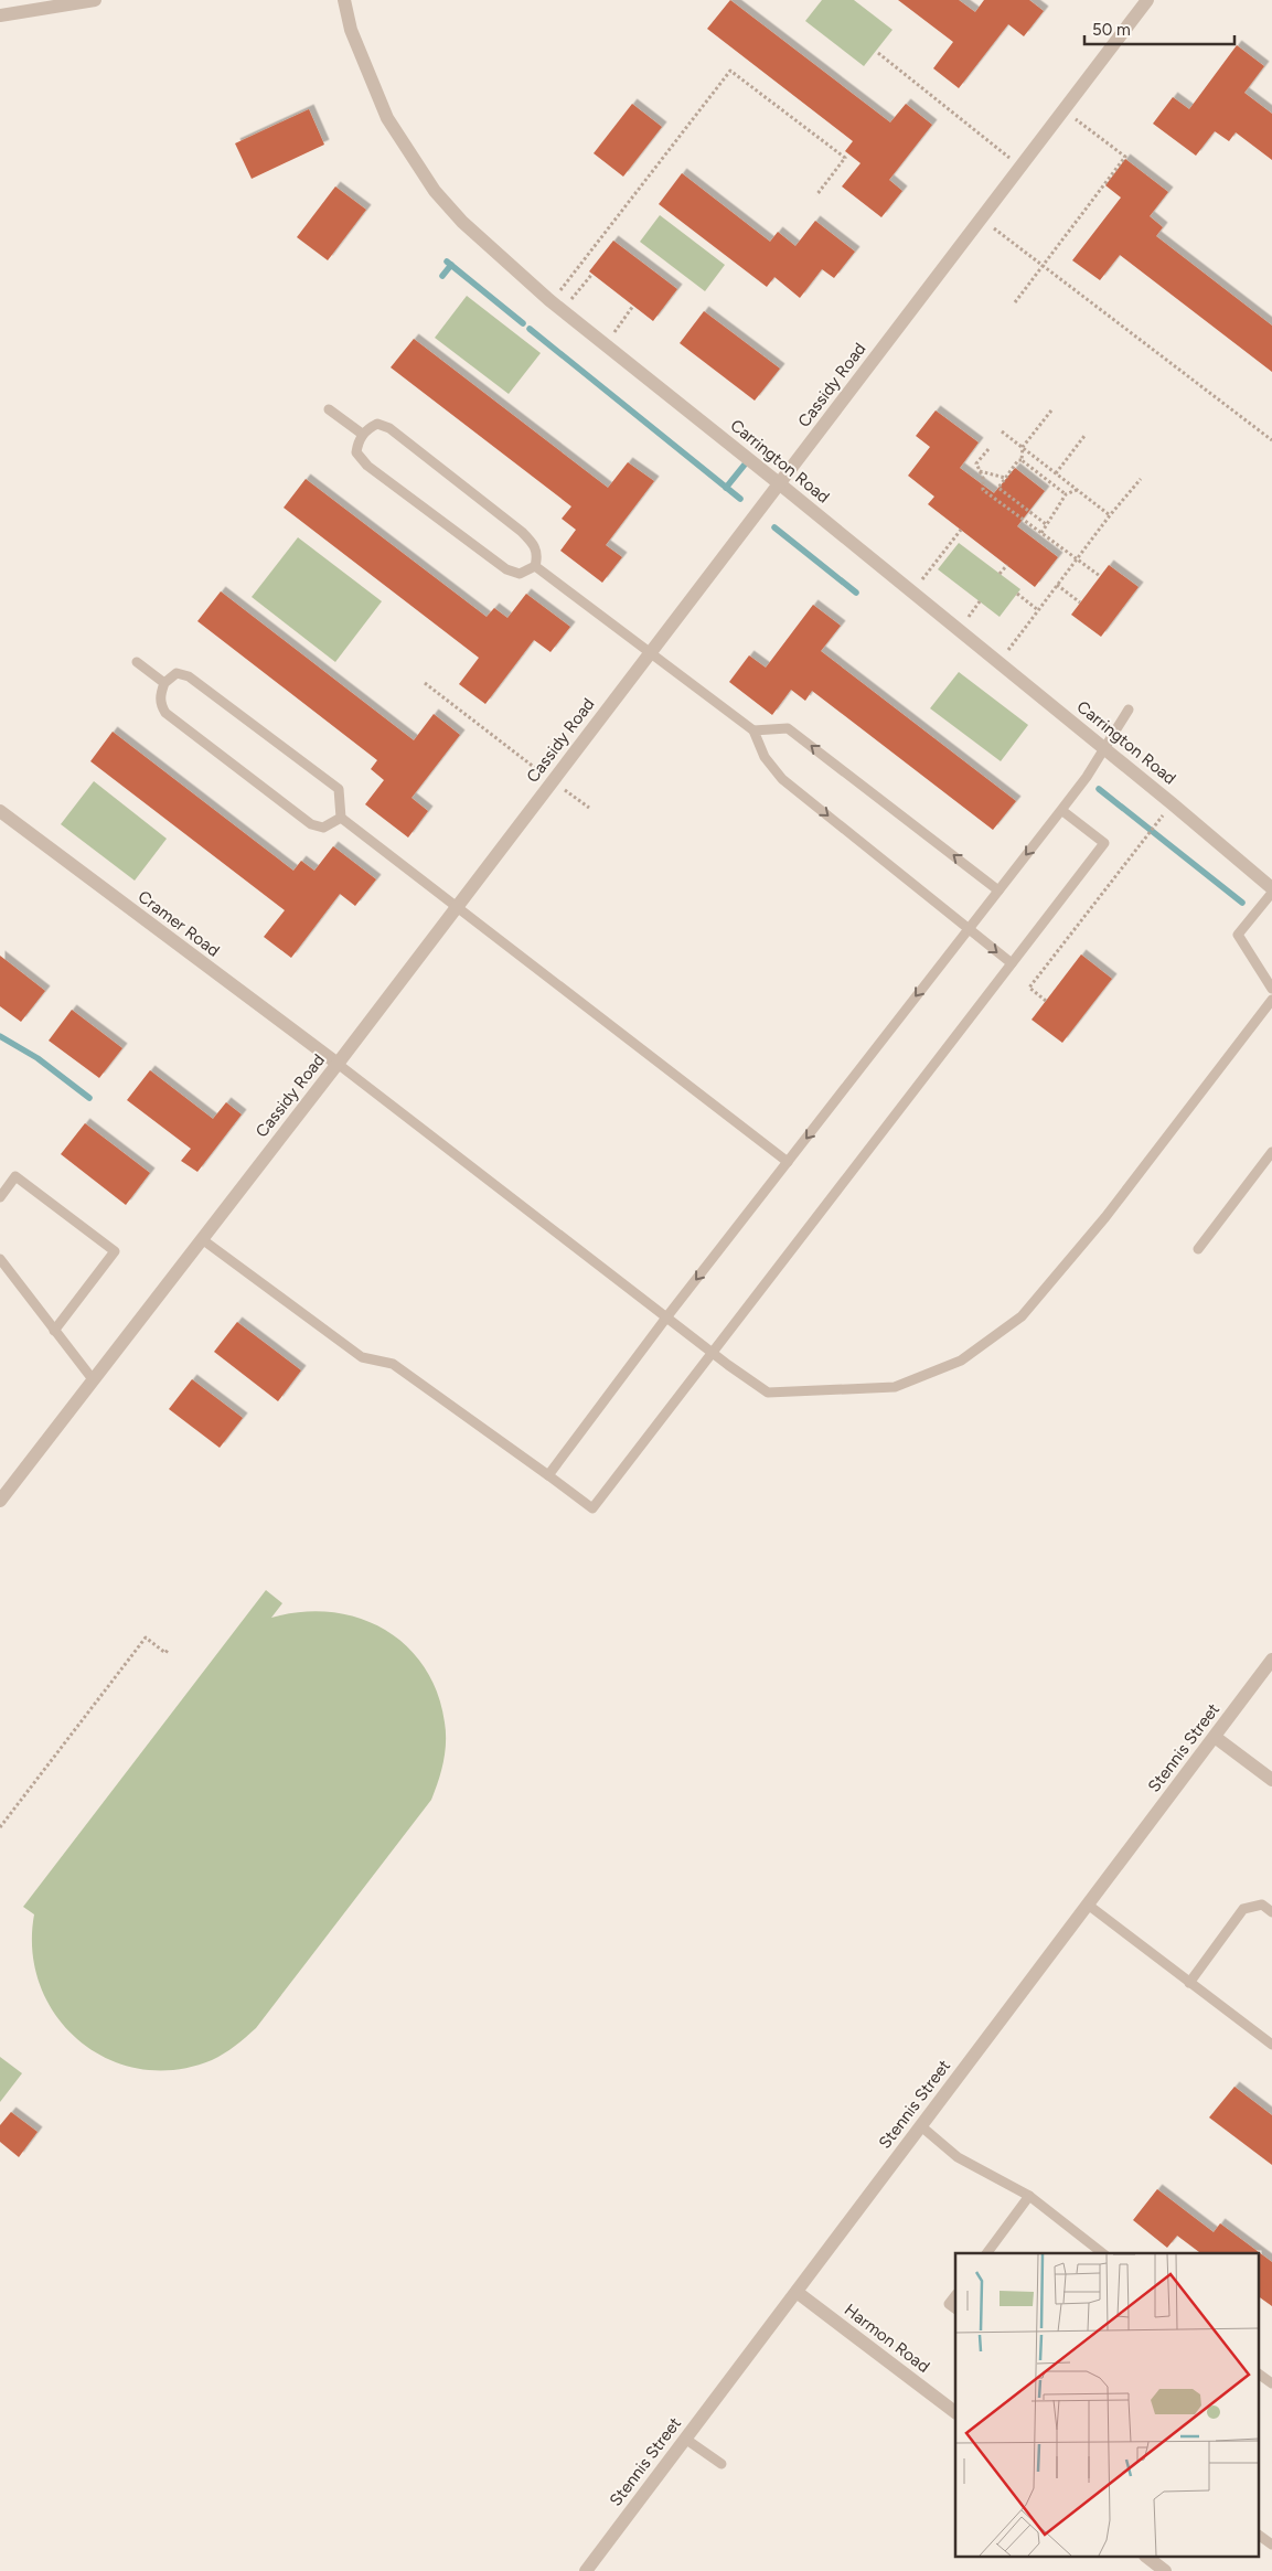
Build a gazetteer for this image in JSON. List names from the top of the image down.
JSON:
{
  "streets": {
    "street": [
      "Cassidy Road",
      "Carrington Road",
      "Cramer Road",
      "Stennis Street",
      "Harmon Road"
    ]
  },
  "crossings": [
    ["Cassidy Road", "Carrington Road"],
    ["Cassidy Road", "Cramer Road"],
    ["Stennis Street", "Harmon Road"]
  ],
  "scale_bar": "50 m"
}
